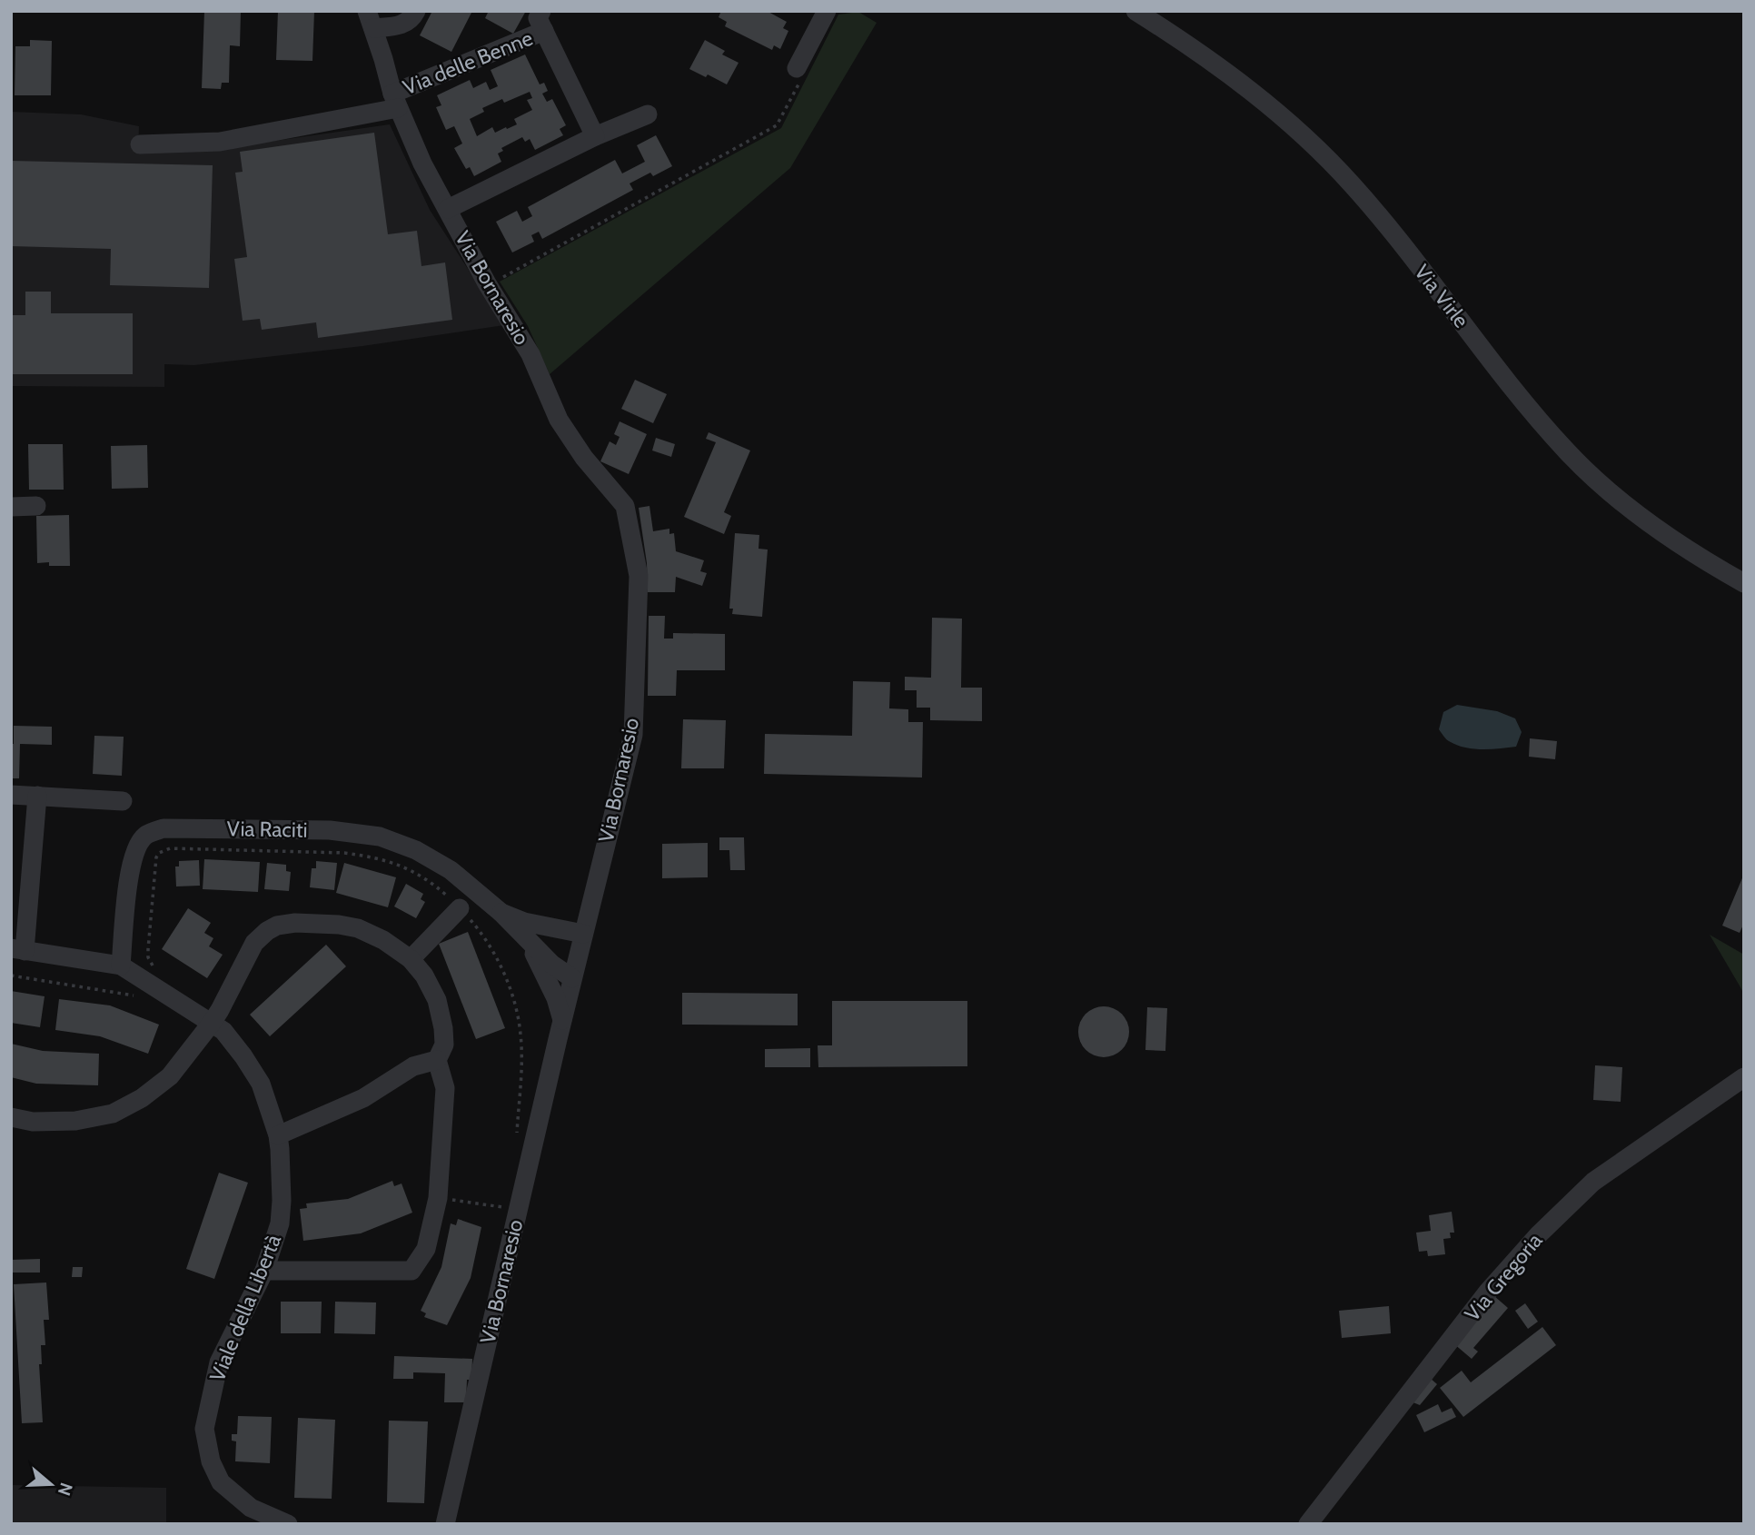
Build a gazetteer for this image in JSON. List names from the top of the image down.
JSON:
{
  "streets": {
    "street": [
      "Via delle Benne",
      "Via Bornaresio",
      "Via Virle",
      "Via Raciti",
      "Via Gregoria",
      "Viale della Libertà"
    ]
  },
  "crossings": [
    ["Via delle Benne", "Via Bornaresio"],
    ["Via Bornaresio", "Via Raciti"],
    ["Via Raciti", "Viale della Libertà"]
  ],
  "north": "right"
}
